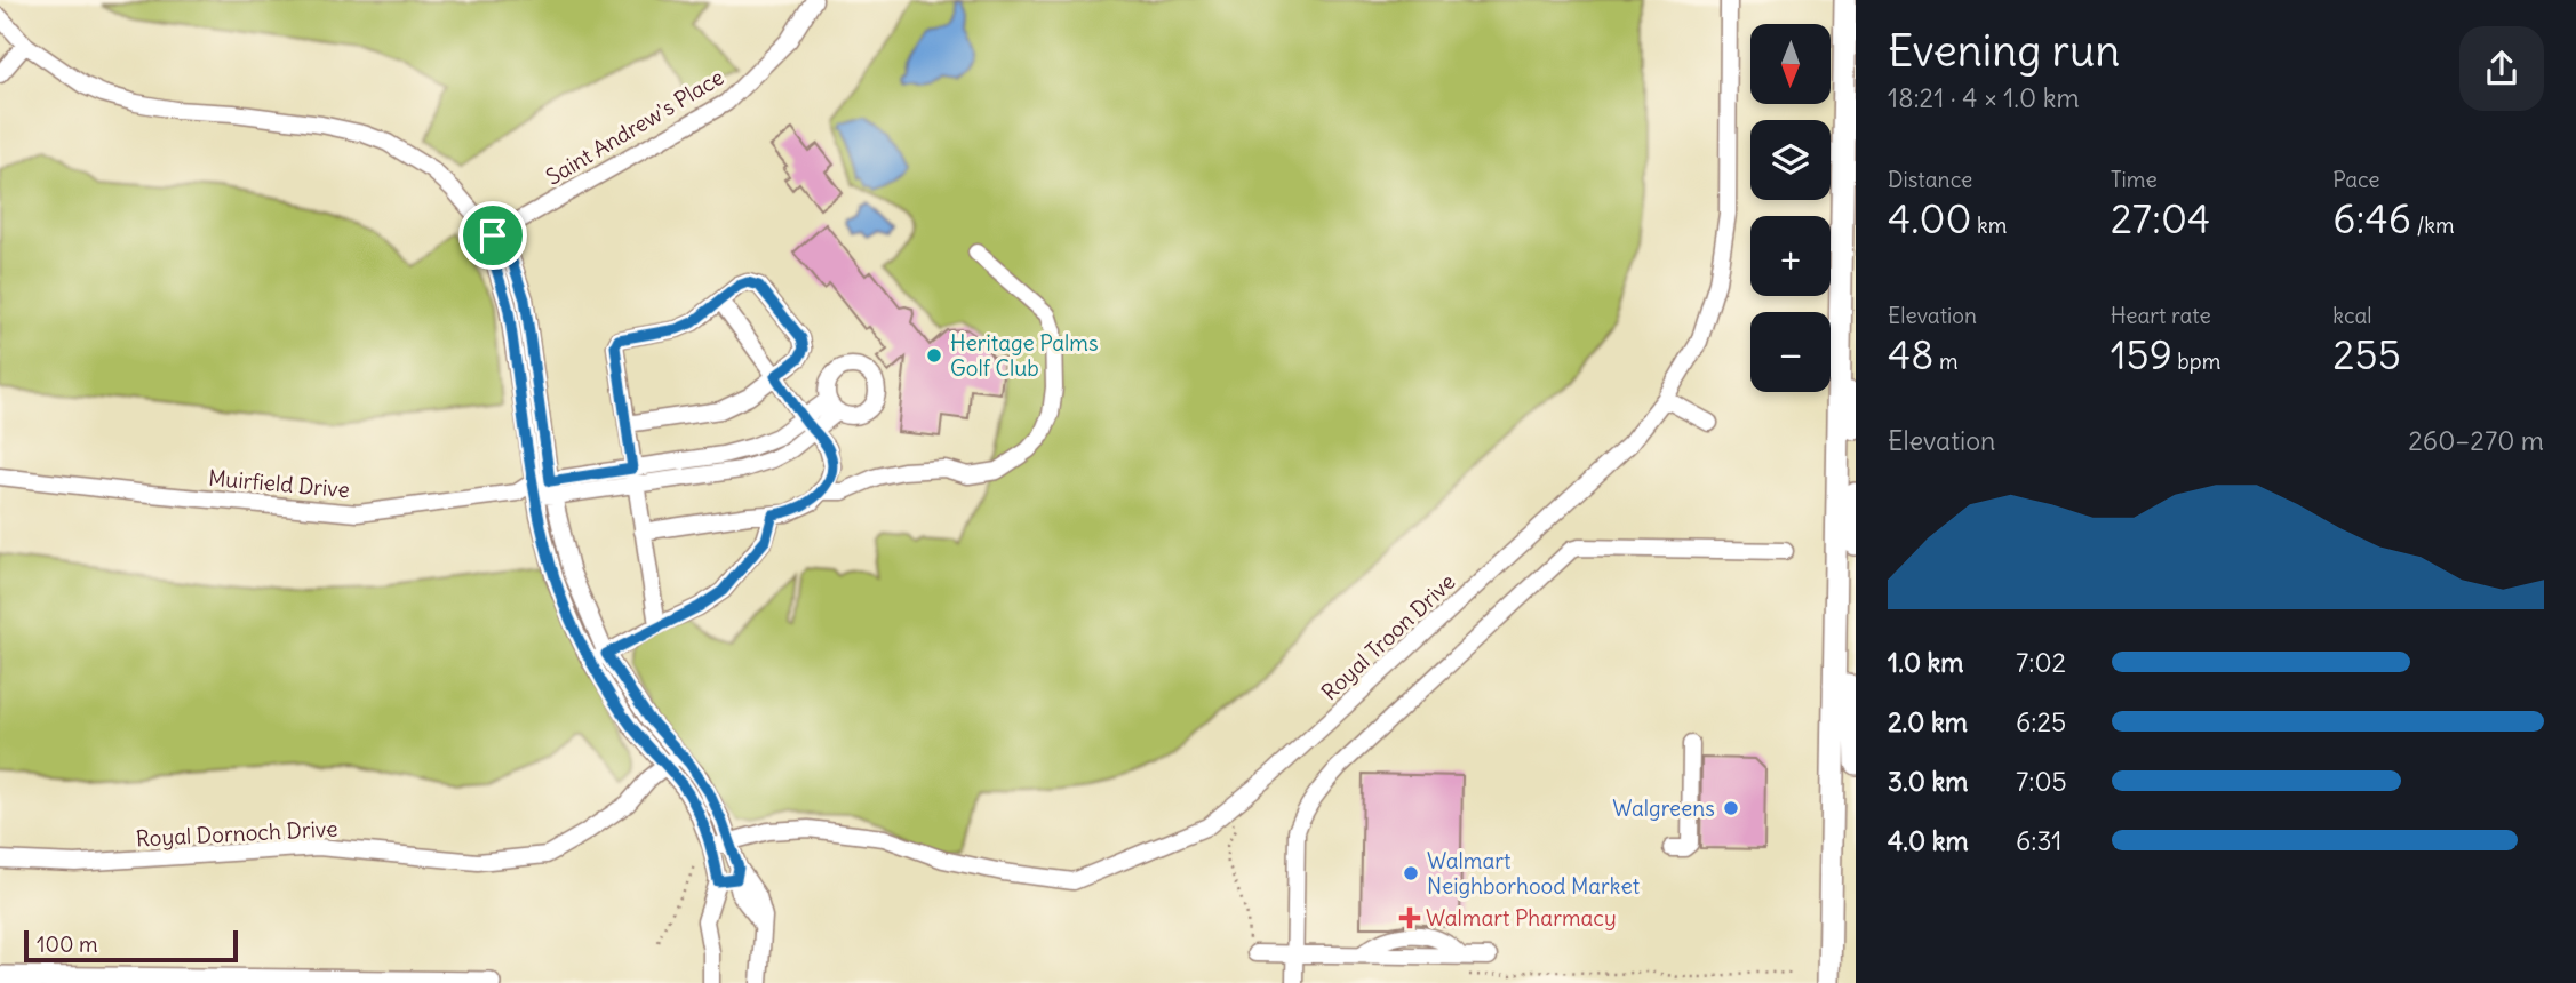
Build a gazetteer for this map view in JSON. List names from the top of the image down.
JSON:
{
  "streets": {
    "street": [
      "Saint Andrew's Place",
      "Muirfield Drive",
      "Royal Troon Drive",
      "Royal Dornoch Drive"
    ]
  },
  "places": {
    "other": ["Heritage Palms Golf Club", "Walgreens", "Walmart Neighborhood Market"],
    "health": ["Walmart Pharmacy"]
  },
  "scale_bar": "100 m",
  "north": "bottom",
  "page": {
    "heading": ["Evening run", "18:21 · 4 × 1.0 km"],
    "map_buttons": ["+", "−"],
    "stats": [
      ["Distance", "4.00 km"],
      ["Time", "27:04"],
      ["Pace", "6:46 /km"],
      ["Elevation", "48 m"],
      ["Heart rate", "159 bpm"],
      ["kcal", "255"]
    ],
    "chart": ["Elevation", "260–270 m"],
    "list": [
      {
        "name": "1.0 km",
        "note": "7:02"
      },
      {
        "name": "2.0 km",
        "note": "6:25"
      },
      {
        "name": "3.0 km",
        "note": "7:05"
      },
      {
        "name": "4.0 km",
        "note": "6:31"
      }
    ],
    "scale": "100 m"
  }
}
